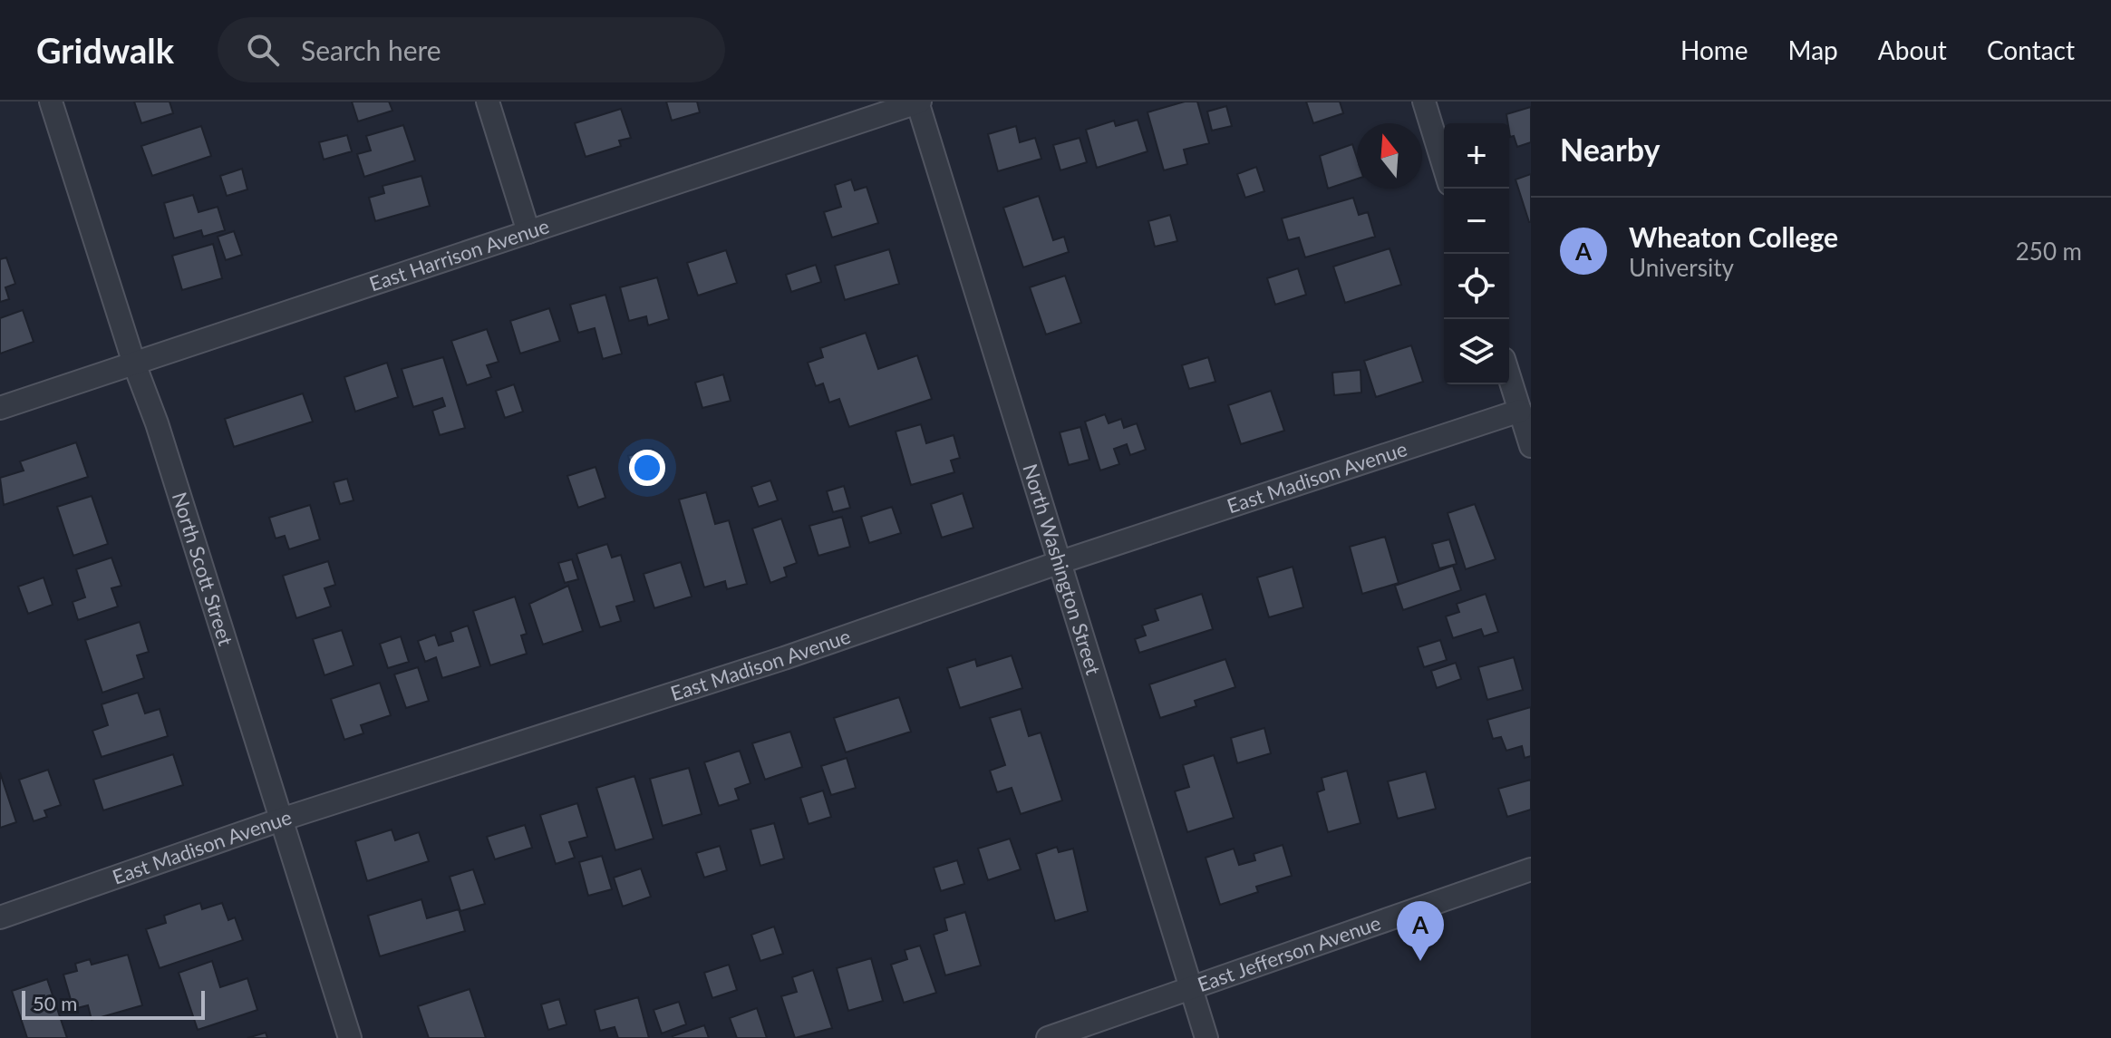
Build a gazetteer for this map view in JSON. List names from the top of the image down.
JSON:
{
  "streets": {
    "street": [
      "East Harrison Avenue",
      "East Madison Avenue",
      "North Scott Street",
      "North Washington Street",
      "East Jefferson Avenue"
    ]
  },
  "crossings": [
    ["East Harrison Avenue", "North Scott Street"],
    ["East Harrison Avenue", "North Washington Street"],
    ["East Madison Avenue", "North Scott Street"],
    ["East Madison Avenue", "North Washington Street"],
    ["North Washington Street", "East Jefferson Avenue"]
  ],
  "scale_bar": "50 m",
  "north": "top",
  "page": {
    "header": "Gridwalk",
    "search": "Search here",
    "nav": [
      "Home",
      "Map",
      "About",
      "Contact"
    ],
    "heading": "Nearby",
    "map_buttons": ["+", "−"],
    "list": [
      {
        "mark": "A",
        "name": "Wheaton College",
        "note": "University",
        "value": "250 m"
      }
    ],
    "pins": "A",
    "scale": "50 m"
  }
}
